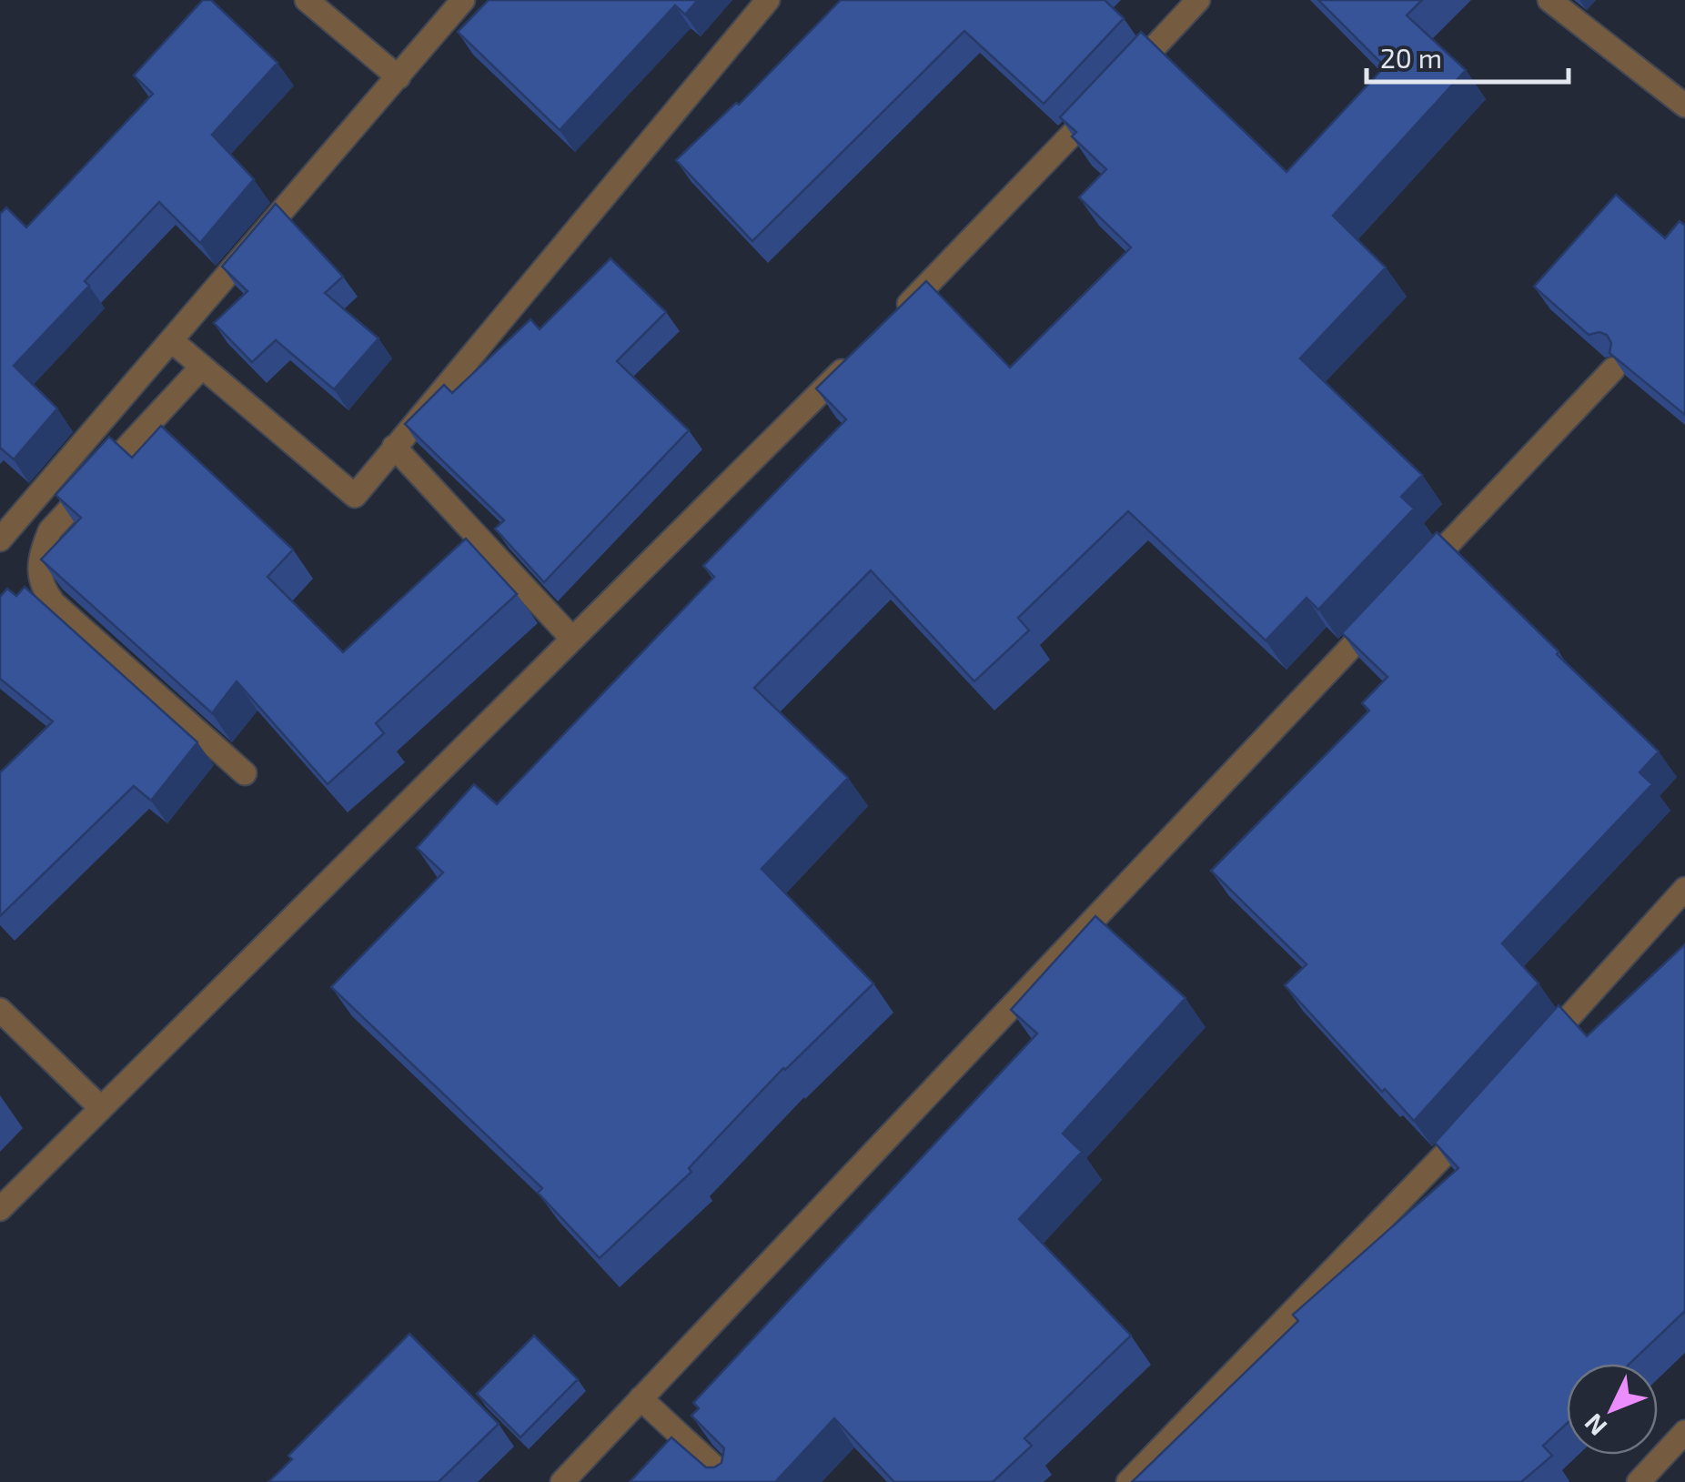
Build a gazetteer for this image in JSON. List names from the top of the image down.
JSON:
{
  "scale_bar": "20 m",
  "north": "bottom left"
}
